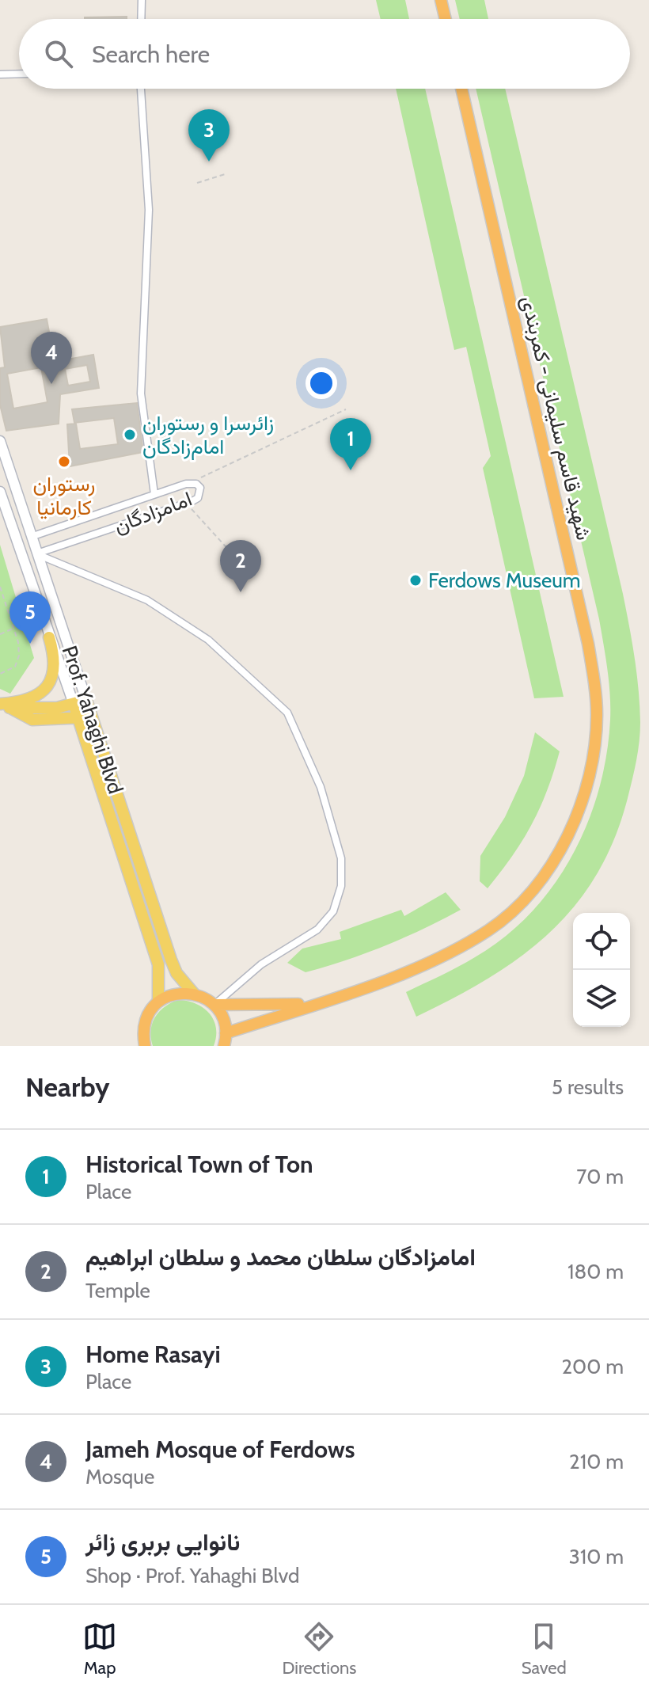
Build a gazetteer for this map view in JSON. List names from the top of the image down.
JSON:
{
  "streets": {
    "highway": ["شهید قاسم سلیمانی - کمربندی"],
    "main road": ["Prof. Yahaghi Blvd"],
    "street": ["امامزادگان"]
  },
  "crossings": [
    ["امامزادگان", "Prof. Yahaghi Blvd"]
  ],
  "places": ["زائرسرا و رستوران امام‌زادگان", "رستوران کارمانیا", "Ferdows Museum"],
  "page": {
    "search": "Search here",
    "pins": [
      "3",
      "4",
      "1",
      "2",
      "5"
    ],
    "heading": ["Nearby", "5 results"],
    "list": [
      {
        "mark": "1",
        "name": "Historical Town of Ton",
        "note": "Place",
        "value": "70 m"
      },
      {
        "mark": "2",
        "name": "امامزادگان سلطان محمد و سلطان ابراهیم",
        "note": "Temple",
        "value": "180 m"
      },
      {
        "mark": "3",
        "name": "Home Rasayi",
        "note": "Place",
        "value": "200 m"
      },
      {
        "mark": "4",
        "name": "Jameh Mosque of Ferdows",
        "note": "Mosque",
        "value": "210 m"
      },
      {
        "mark": "5",
        "name": "نانوایی بربری زائر",
        "note": "Shop · Prof. Yahaghi Blvd",
        "value": "310 m"
      }
    ],
    "nav": ["Map", "Directions", "Saved"]
  }
}
